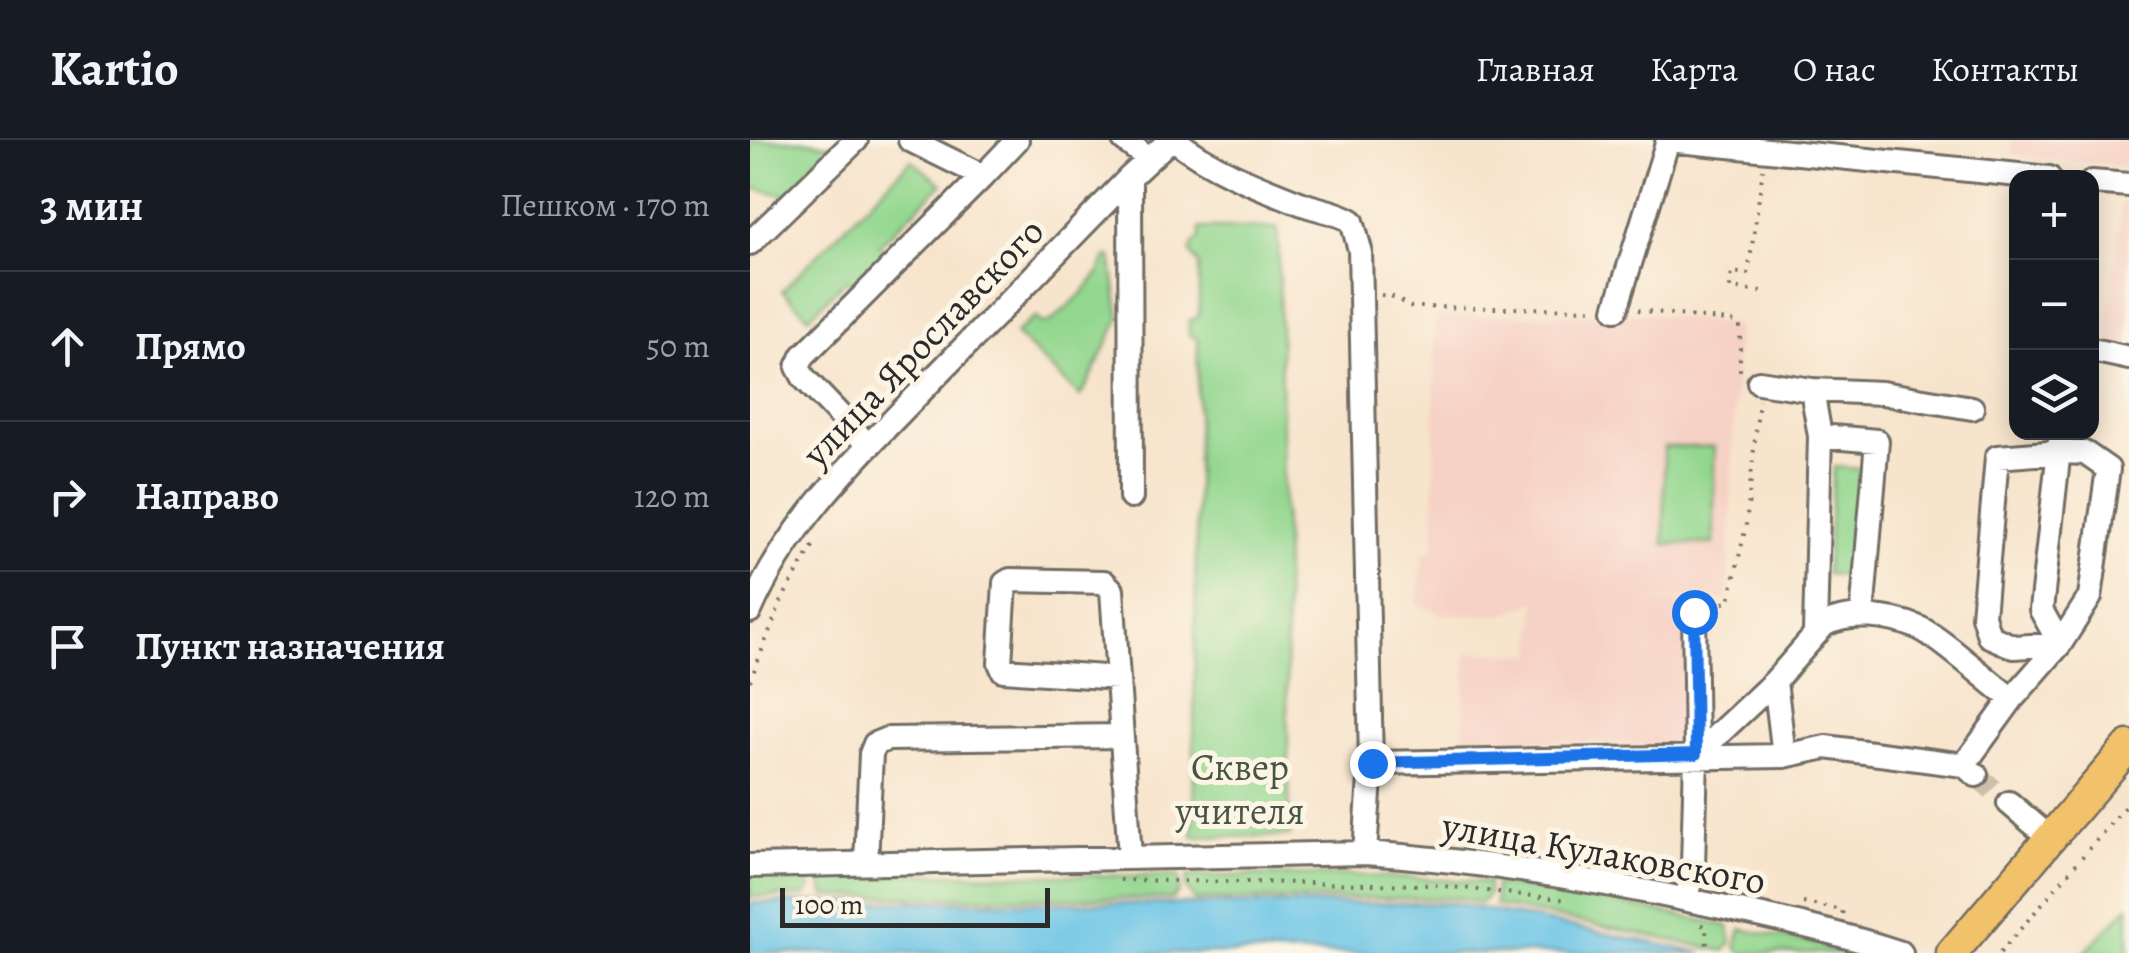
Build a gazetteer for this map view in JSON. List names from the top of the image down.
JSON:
{
  "streets": {
    "street": ["улица Ярославского", "улица Кулаковского"]
  },
  "parks": ["Сквер учителя"],
  "scale_bar": "100 m",
  "page": {
    "header": "Kartio",
    "nav": [
      "Главная",
      "Карта",
      "О нас",
      "Контакты"
    ],
    "heading": ["3 мин", "Пешком · 170 m"],
    "map_buttons": ["+", "−"],
    "list": [
      ["Прямо", "50 m"],
      ["Направо", "120 m"],
      "Пункт назначения"
    ],
    "scale": "100 m"
  }
}
